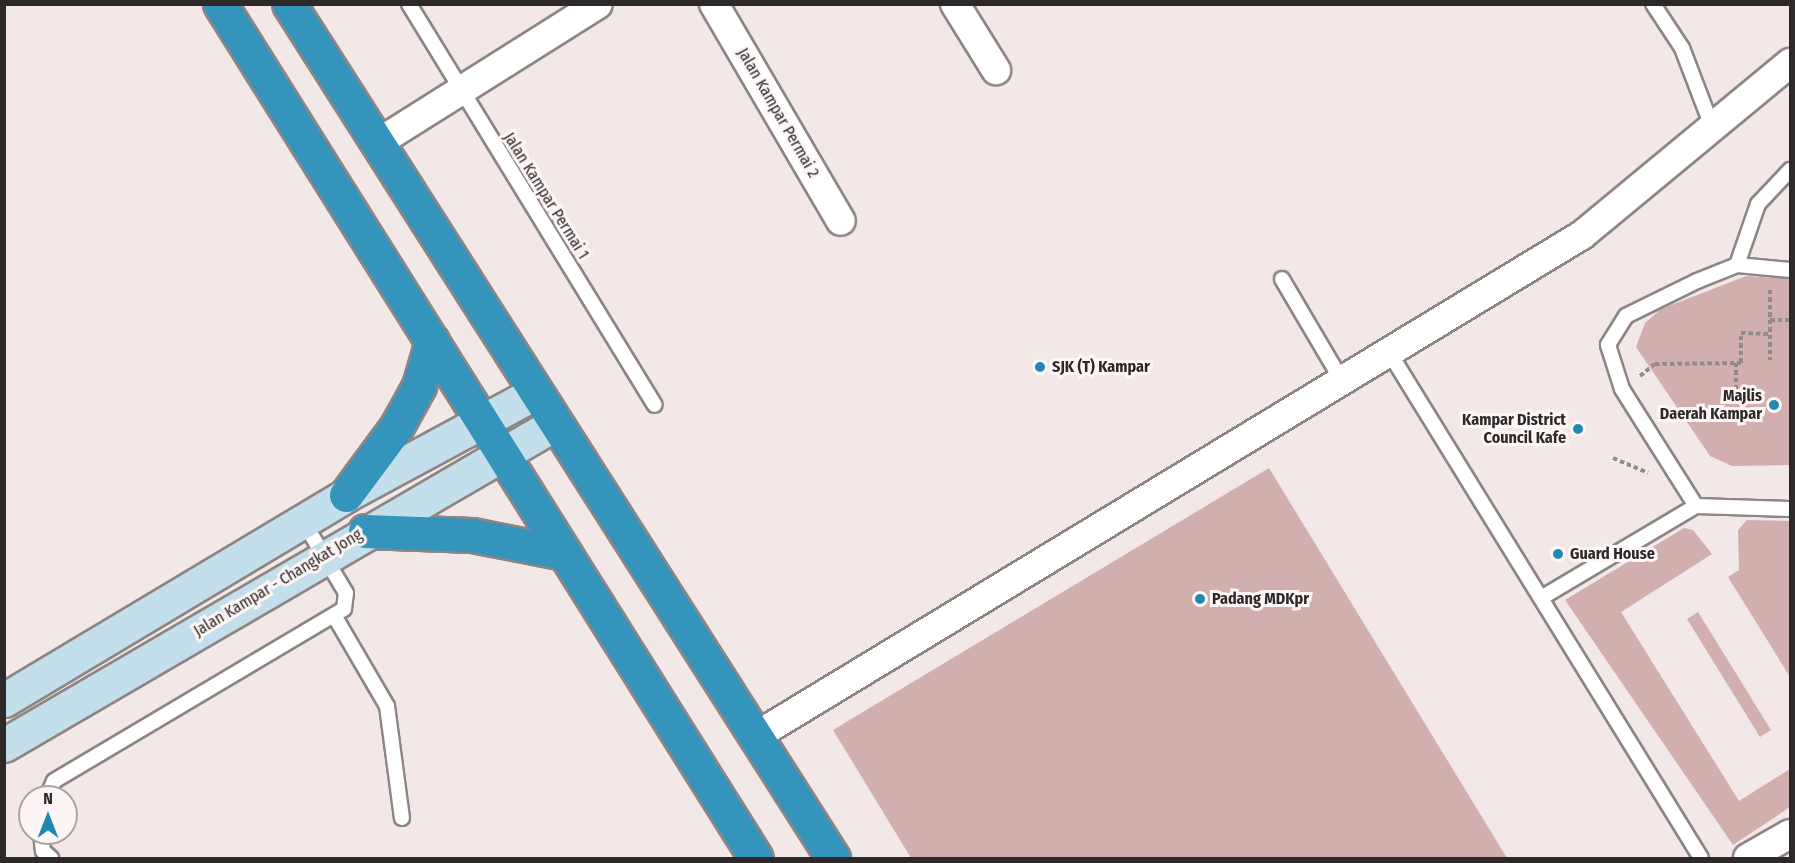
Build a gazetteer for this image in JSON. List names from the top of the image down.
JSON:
{
  "streets": {
    "main road": ["Jalan Kampar - Changkat Jong"],
    "street": ["Jalan Kampar Permai 2"],
    "lane": ["Jalan Kampar Permai 1"]
  },
  "places": [
    "SJK (T) Kampar",
    "Majlis Daerah Kampar",
    "Kampar District Council Kafe",
    "Guard House",
    "Padang MDKpr"
  ],
  "north": "top"
}
